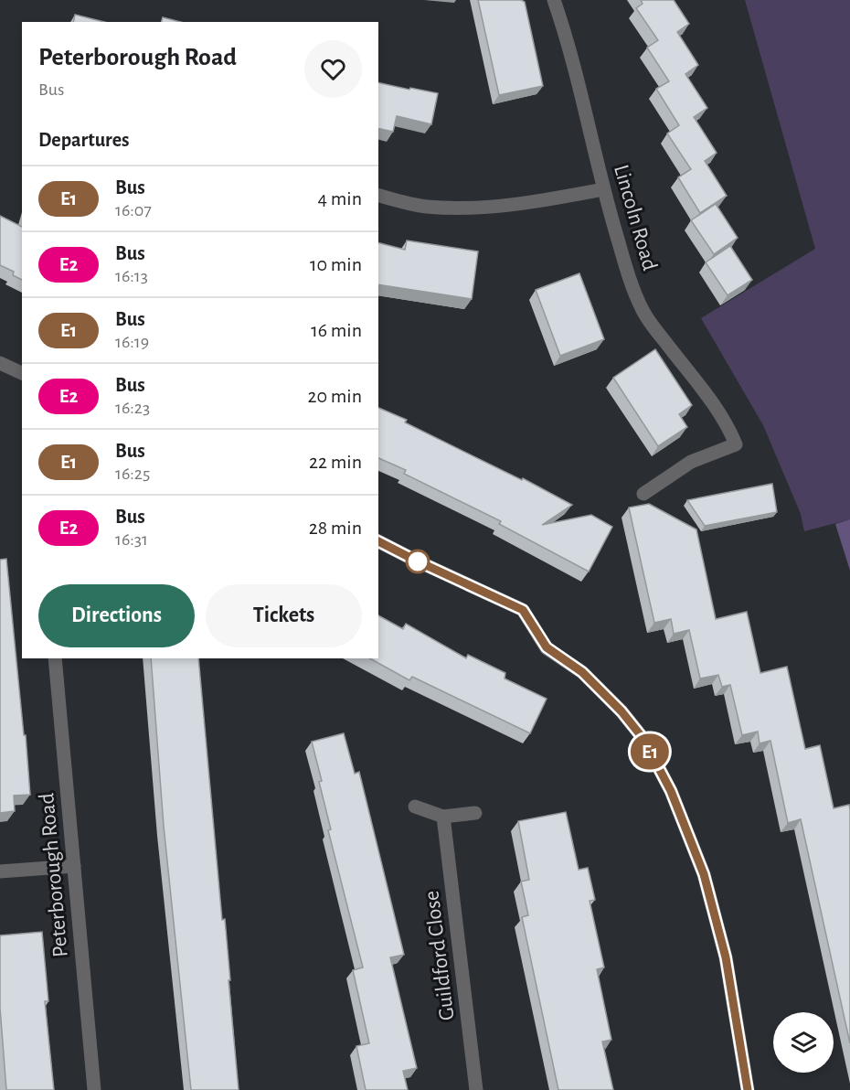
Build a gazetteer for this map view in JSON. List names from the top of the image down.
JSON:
{
  "streets": {
    "street": ["Lincoln Road", "Peterborough Road", "Guildford Close"]
  },
  "lines": ["bus line E1"],
  "page": {
    "on_map": "E1",
    "heading": [
      ["Peterborough Road", "Bus"],
      "Departures"
    ],
    "list": [
      {
        "mark": "E1",
        "name": "Bus",
        "note": "16:07",
        "value": "4 min"
      },
      {
        "mark": "E2",
        "name": "Bus",
        "note": "16:13",
        "value": "10 min"
      },
      {
        "mark": "E1",
        "name": "Bus",
        "note": "16:19",
        "value": "16 min"
      },
      {
        "mark": "E2",
        "name": "Bus",
        "note": "16:23",
        "value": "20 min"
      },
      {
        "mark": "E1",
        "name": "Bus",
        "note": "16:25",
        "value": "22 min"
      },
      {
        "mark": "E2",
        "name": "Bus",
        "note": "16:31",
        "value": "28 min"
      }
    ],
    "buttons": ["Directions", "Tickets"]
  }
}
